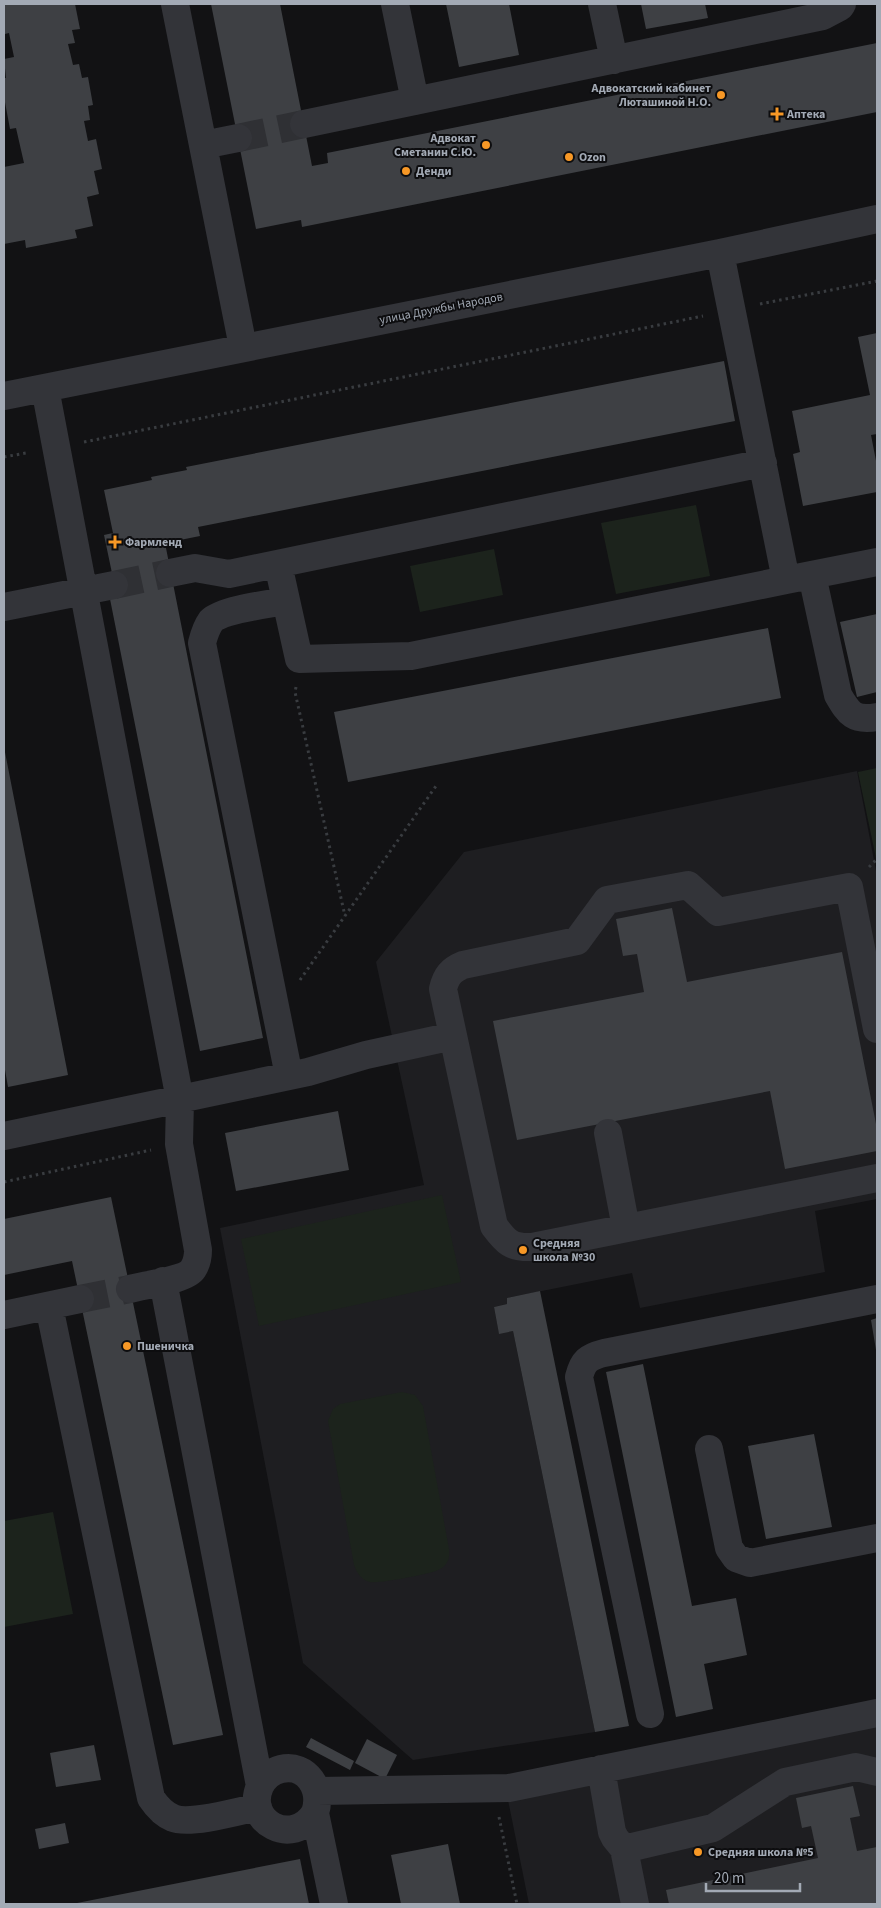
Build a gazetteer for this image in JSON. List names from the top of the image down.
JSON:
{
  "streets": {
    "street": ["улица Дружбы Народов"]
  },
  "places": {
    "other": [
      "Адвокатский кабинет Люташиной Н.О.",
      "Адвокат Сметанин С.Ю.",
      "Ozon",
      "Денди",
      "Средняя школа №30",
      "Пшеничка",
      "Средняя школа №5"
    ],
    "health": ["Аптека", "Фармленд"]
  },
  "scale_bar": "20 m"
}
